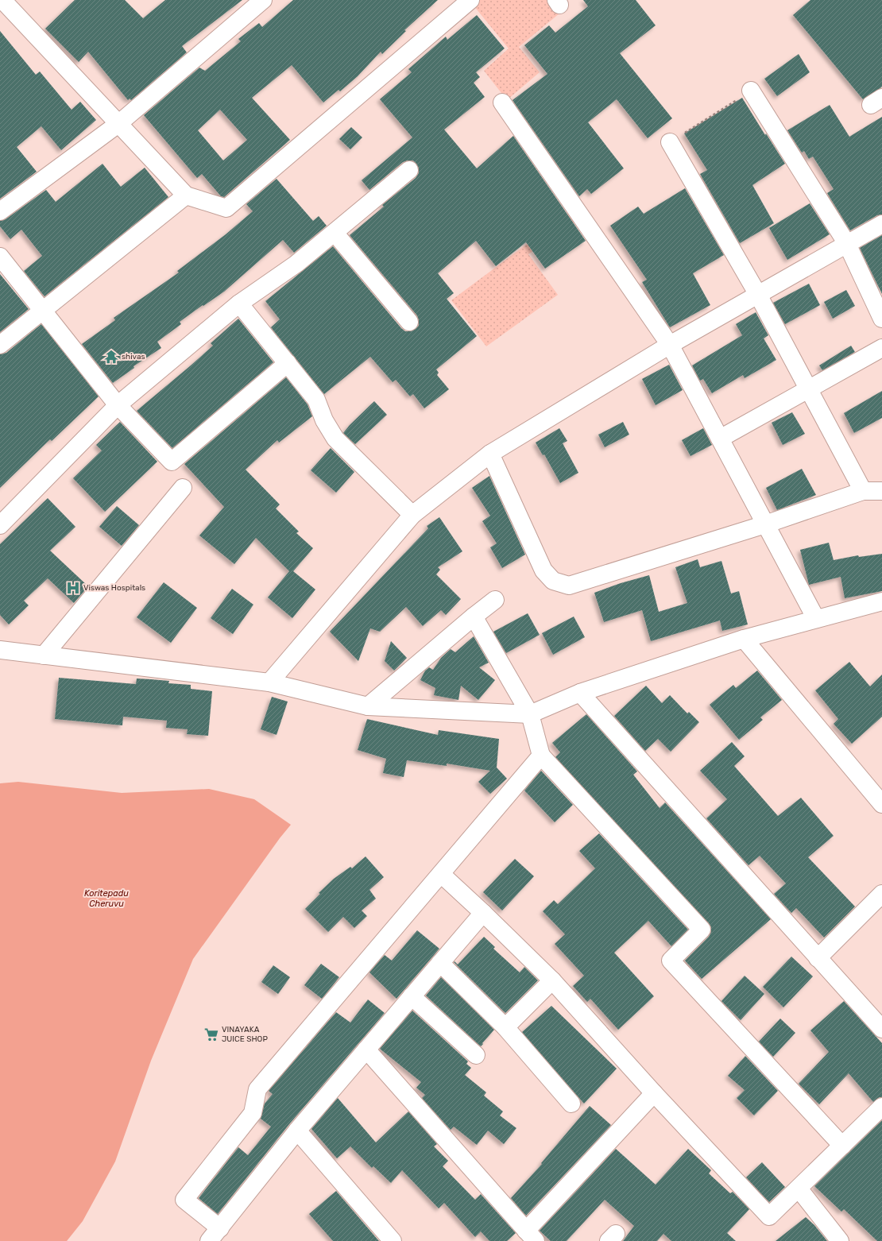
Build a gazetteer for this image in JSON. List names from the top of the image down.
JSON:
{
  "water": ["Koritepadu Cheruvu"],
  "places": {
    "temple": ["shivas"],
    "hospital": ["Viswas Hospitals"],
    "supermarket": ["VINAYAKA JUICE SHOP"]
  }
}
